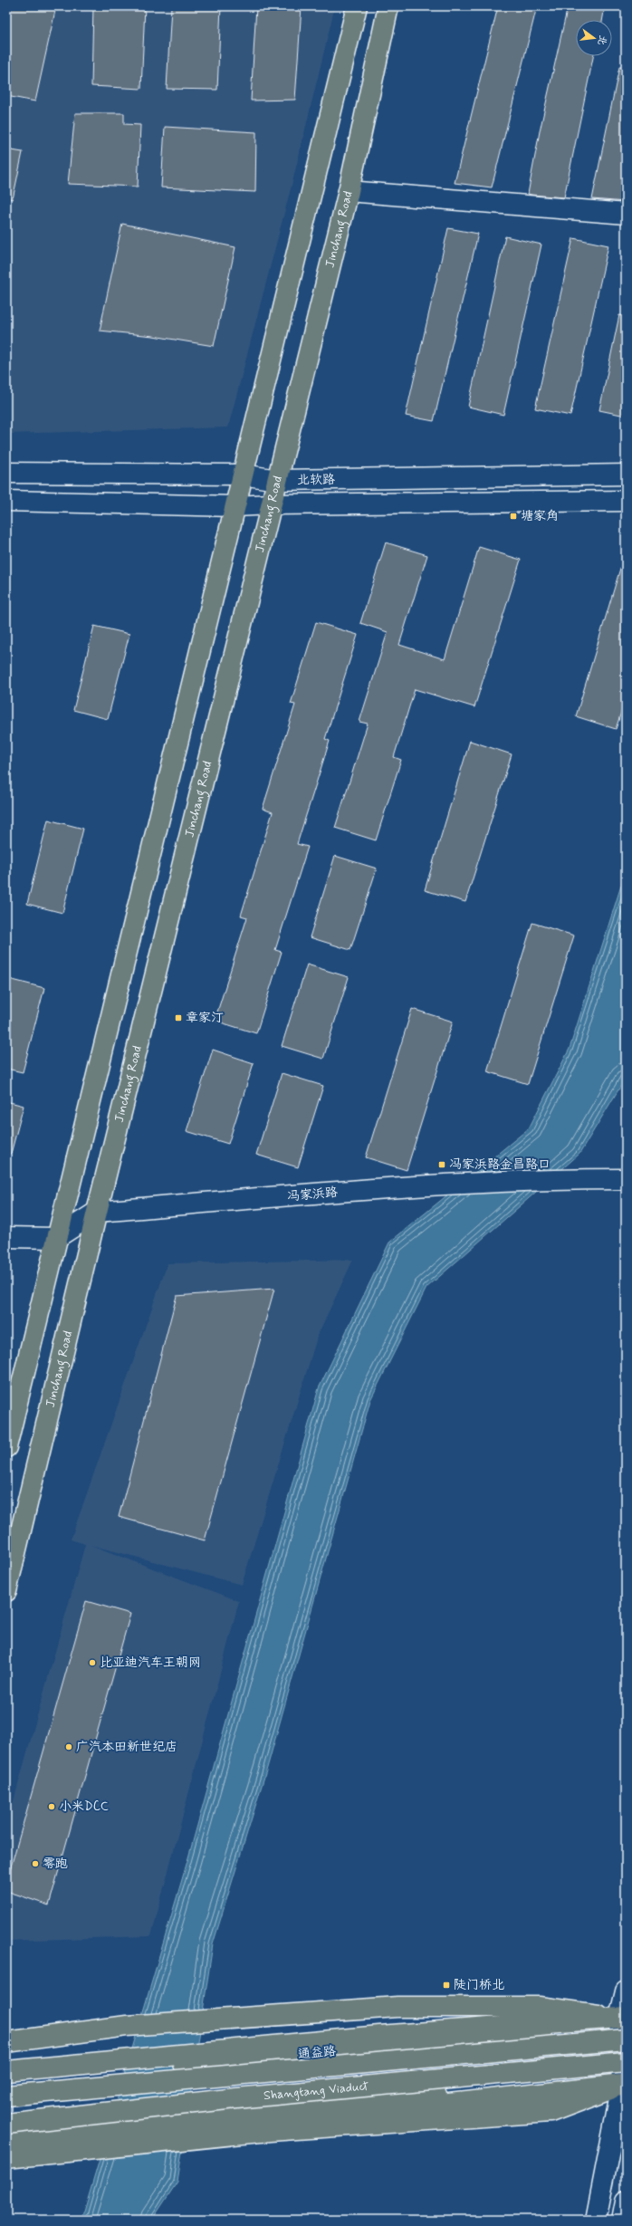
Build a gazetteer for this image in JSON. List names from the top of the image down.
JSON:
{
  "streets": {
    "main road": ["Jinchang Road", "通益路", "Shangtang Viaduct"],
    "street": ["北软路", "冯家浜路"]
  },
  "crossings": [
    ["Jinchang Road", "北软路"],
    ["Jinchang Road", "冯家浜路"]
  ],
  "places": {
    "transit": [
      "塘家角",
      "章家汀",
      "冯家浜路金昌路口",
      "陡门桥北"
    ],
    "other": [
      "比亚迪汽车王朝网",
      "广汽本田新世纪店",
      "小米DCC",
      "零跑"
    ]
  },
  "north": "right"
}
